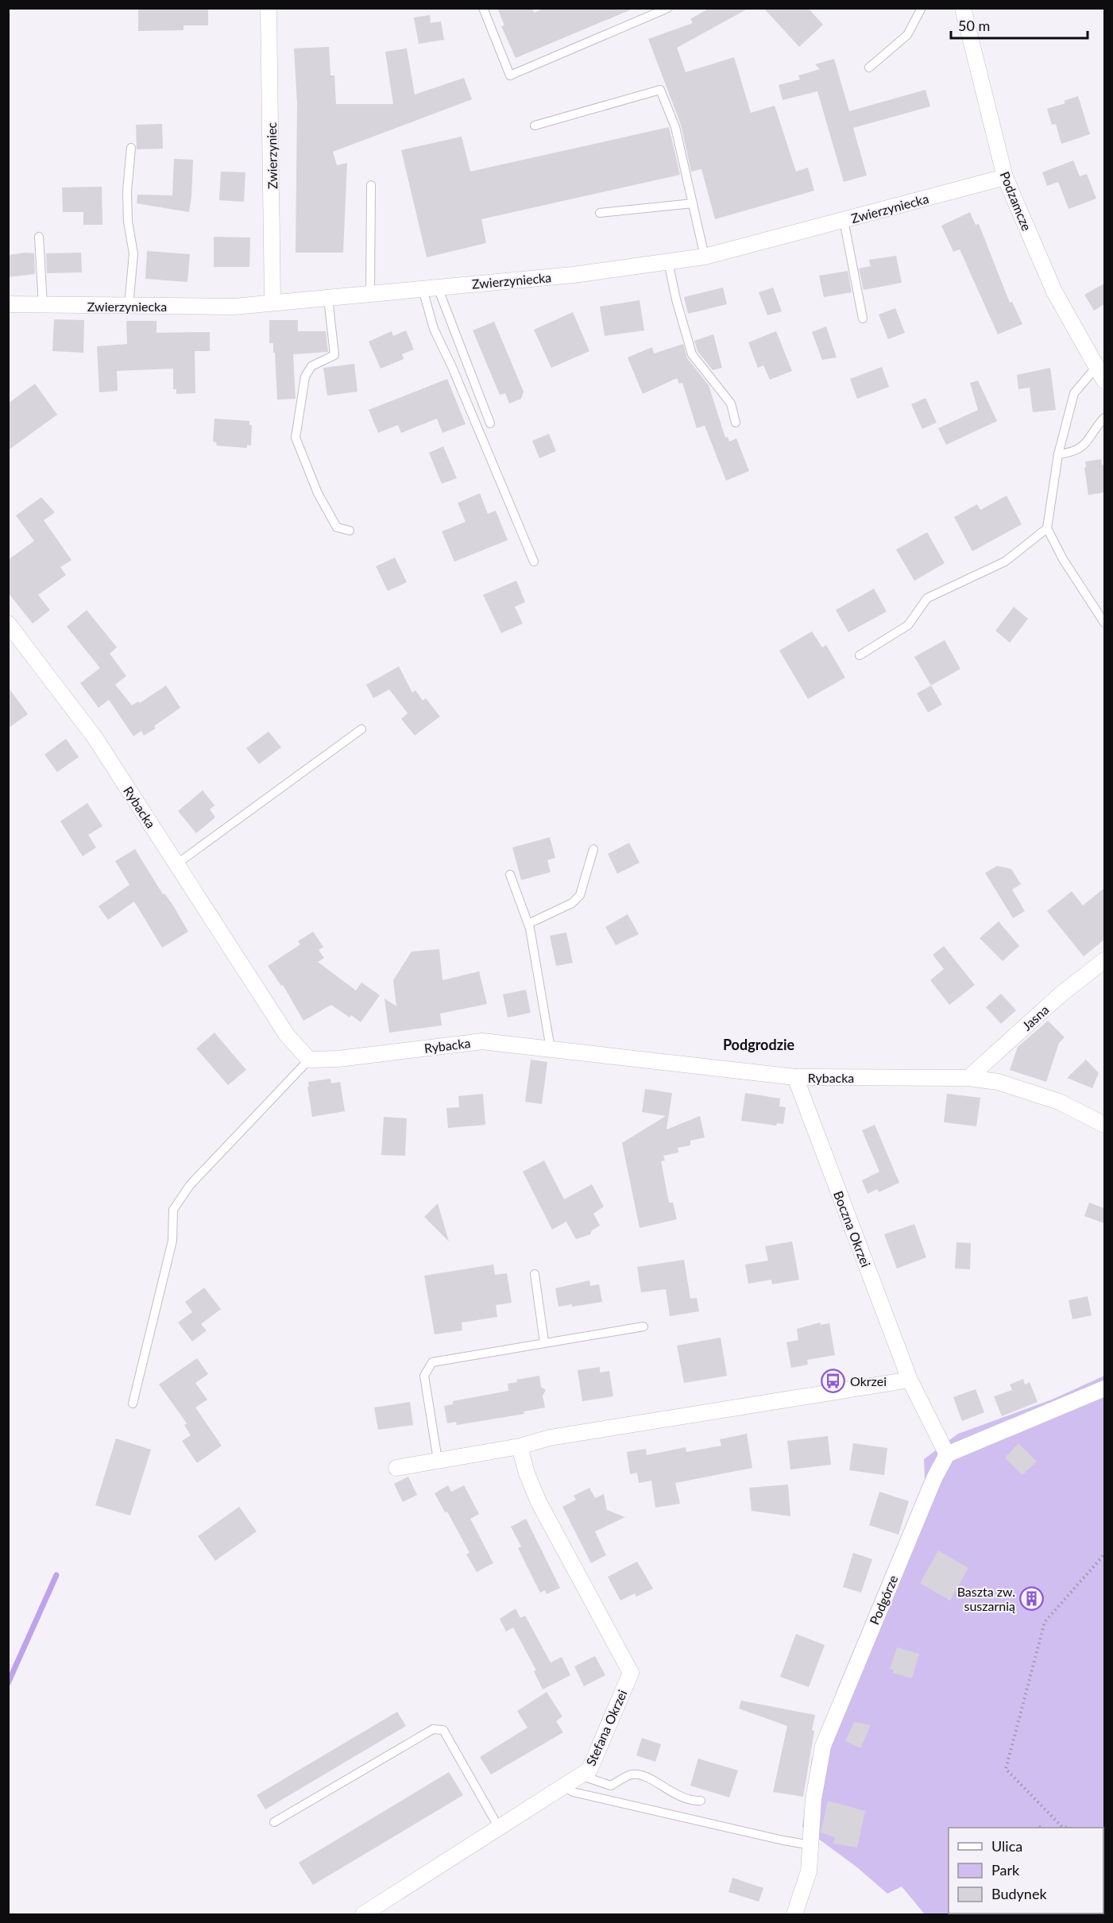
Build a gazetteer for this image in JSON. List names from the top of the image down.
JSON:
{
  "streets": {
    "street": [
      "Zwierzyniec",
      "Podzamcze",
      "Zwierzyniecka",
      "Rybacka",
      "Jasna",
      "Boczna Okrzei",
      "Podgórze",
      "Stefana Okrzei"
    ]
  },
  "crossings": [
    ["Zwierzyniec", "Zwierzyniecka"],
    ["Podzamcze", "Zwierzyniecka"],
    ["Rybacka", "Jasna"],
    ["Rybacka", "Boczna Okrzei"]
  ],
  "districts": ["Podgrodzie"],
  "places": {
    "bus stop": ["Okrzei"],
    "building": ["Baszta zw. suszarnią"]
  },
  "legend": ["Ulica", "Park", "Budynek"],
  "scale_bar": "50 m"
}
